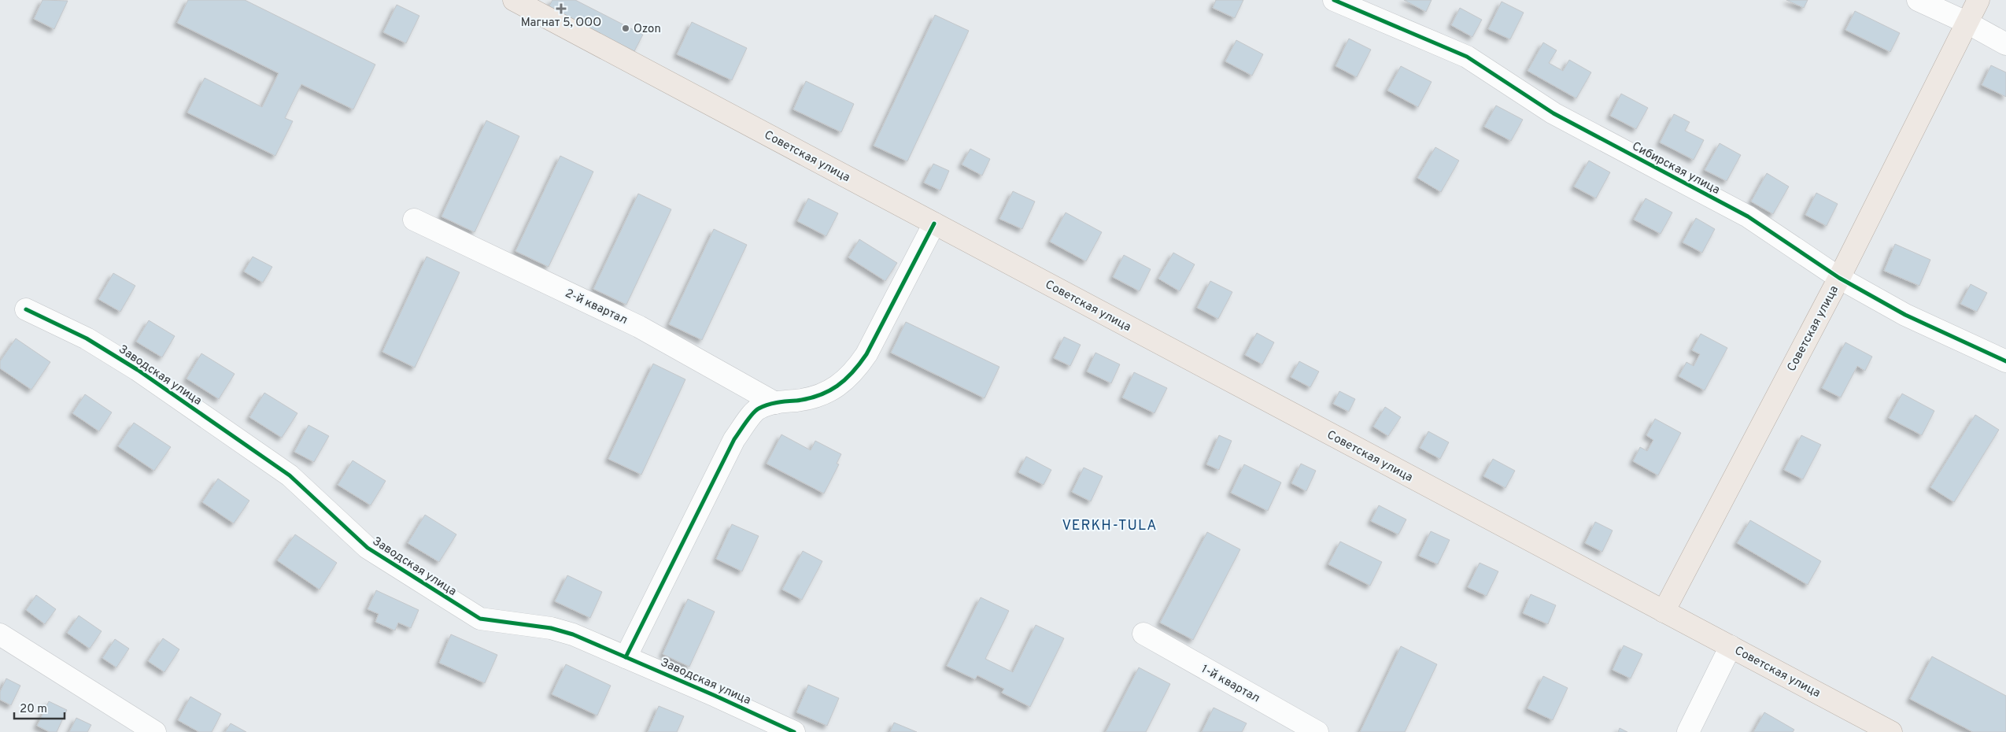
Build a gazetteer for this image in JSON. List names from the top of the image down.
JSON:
{
  "streets": {
    "main road": ["Советская улица"],
    "street": [
      "Сибирская улица",
      "2-й квартал",
      "Заводская улица",
      "1-й квартал"
    ]
  },
  "crossings": [
    ["Советская улица", "Сибирская улица"]
  ],
  "districts": ["VERKH-TULA"],
  "places": {
    "health": ["Магнат 5, ООО"],
    "other": ["Ozon"]
  },
  "scale_bar": "20 m"
}
